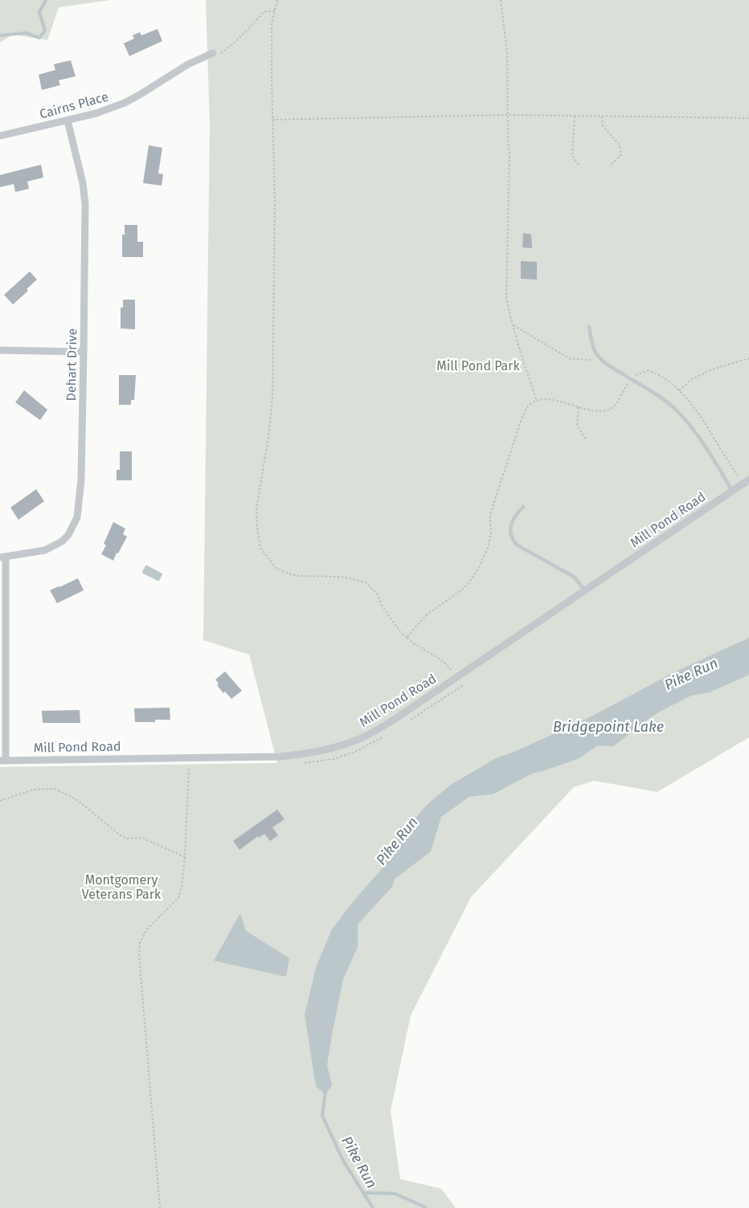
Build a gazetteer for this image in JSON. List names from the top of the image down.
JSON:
{
  "streets": {
    "street": ["Cairns Place", "Dehart Drive", "Mill Pond Road"]
  },
  "crossings": [
    ["Cairns Place", "Dehart Drive"]
  ],
  "water": ["Pike Run", "Bridgepoint Lake"],
  "parks": ["Mill Pond Park", "Montgomery Veterans Park"]
}
